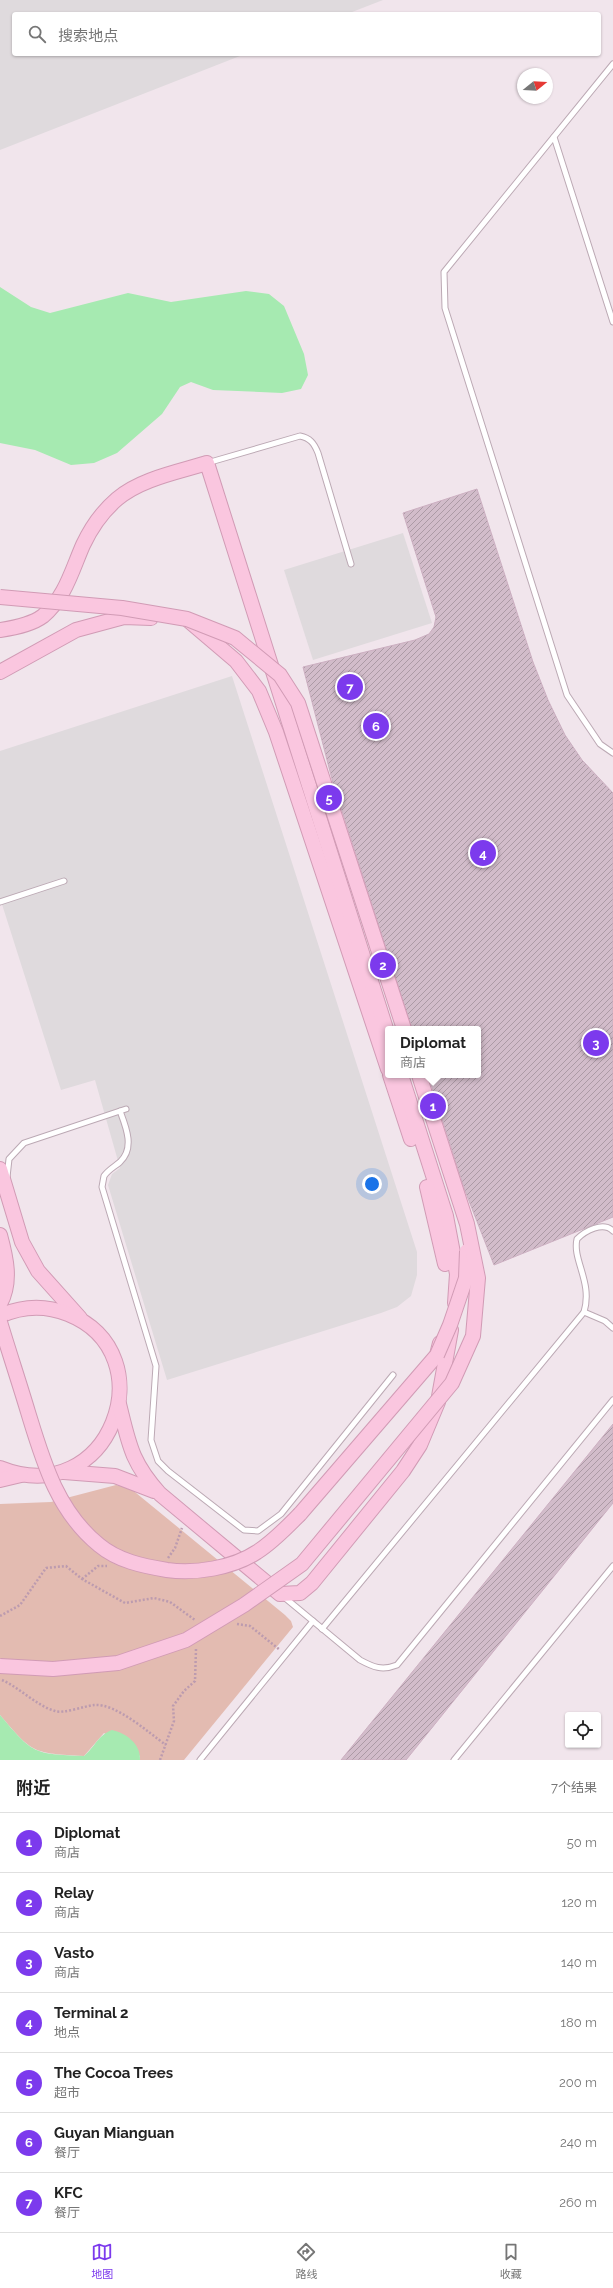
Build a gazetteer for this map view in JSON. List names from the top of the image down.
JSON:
{
  "north": "right",
  "page": {
    "search": "搜索地点",
    "pins": [
      "7",
      "6",
      "5",
      "4",
      "2",
      "3",
      "1"
    ],
    "popup": ["Diplomat", "商店"],
    "heading": ["附近", "7个结果"],
    "list": [
      {
        "mark": "1",
        "name": "Diplomat",
        "note": "商店",
        "value": "50 m"
      },
      {
        "mark": "2",
        "name": "Relay",
        "note": "商店",
        "value": "120 m"
      },
      {
        "mark": "3",
        "name": "Vasto",
        "note": "商店",
        "value": "140 m"
      },
      {
        "mark": "4",
        "name": "Terminal 2",
        "note": "地点",
        "value": "180 m"
      },
      {
        "mark": "5",
        "name": "The Cocoa Trees",
        "note": "超市",
        "value": "200 m"
      },
      {
        "mark": "6",
        "name": "Guyan Mianguan",
        "note": "餐厅",
        "value": "240 m"
      },
      {
        "mark": "7",
        "name": "KFC",
        "note": "餐厅",
        "value": "260 m"
      }
    ],
    "nav": ["地图", "路线", "收藏"]
  }
}
